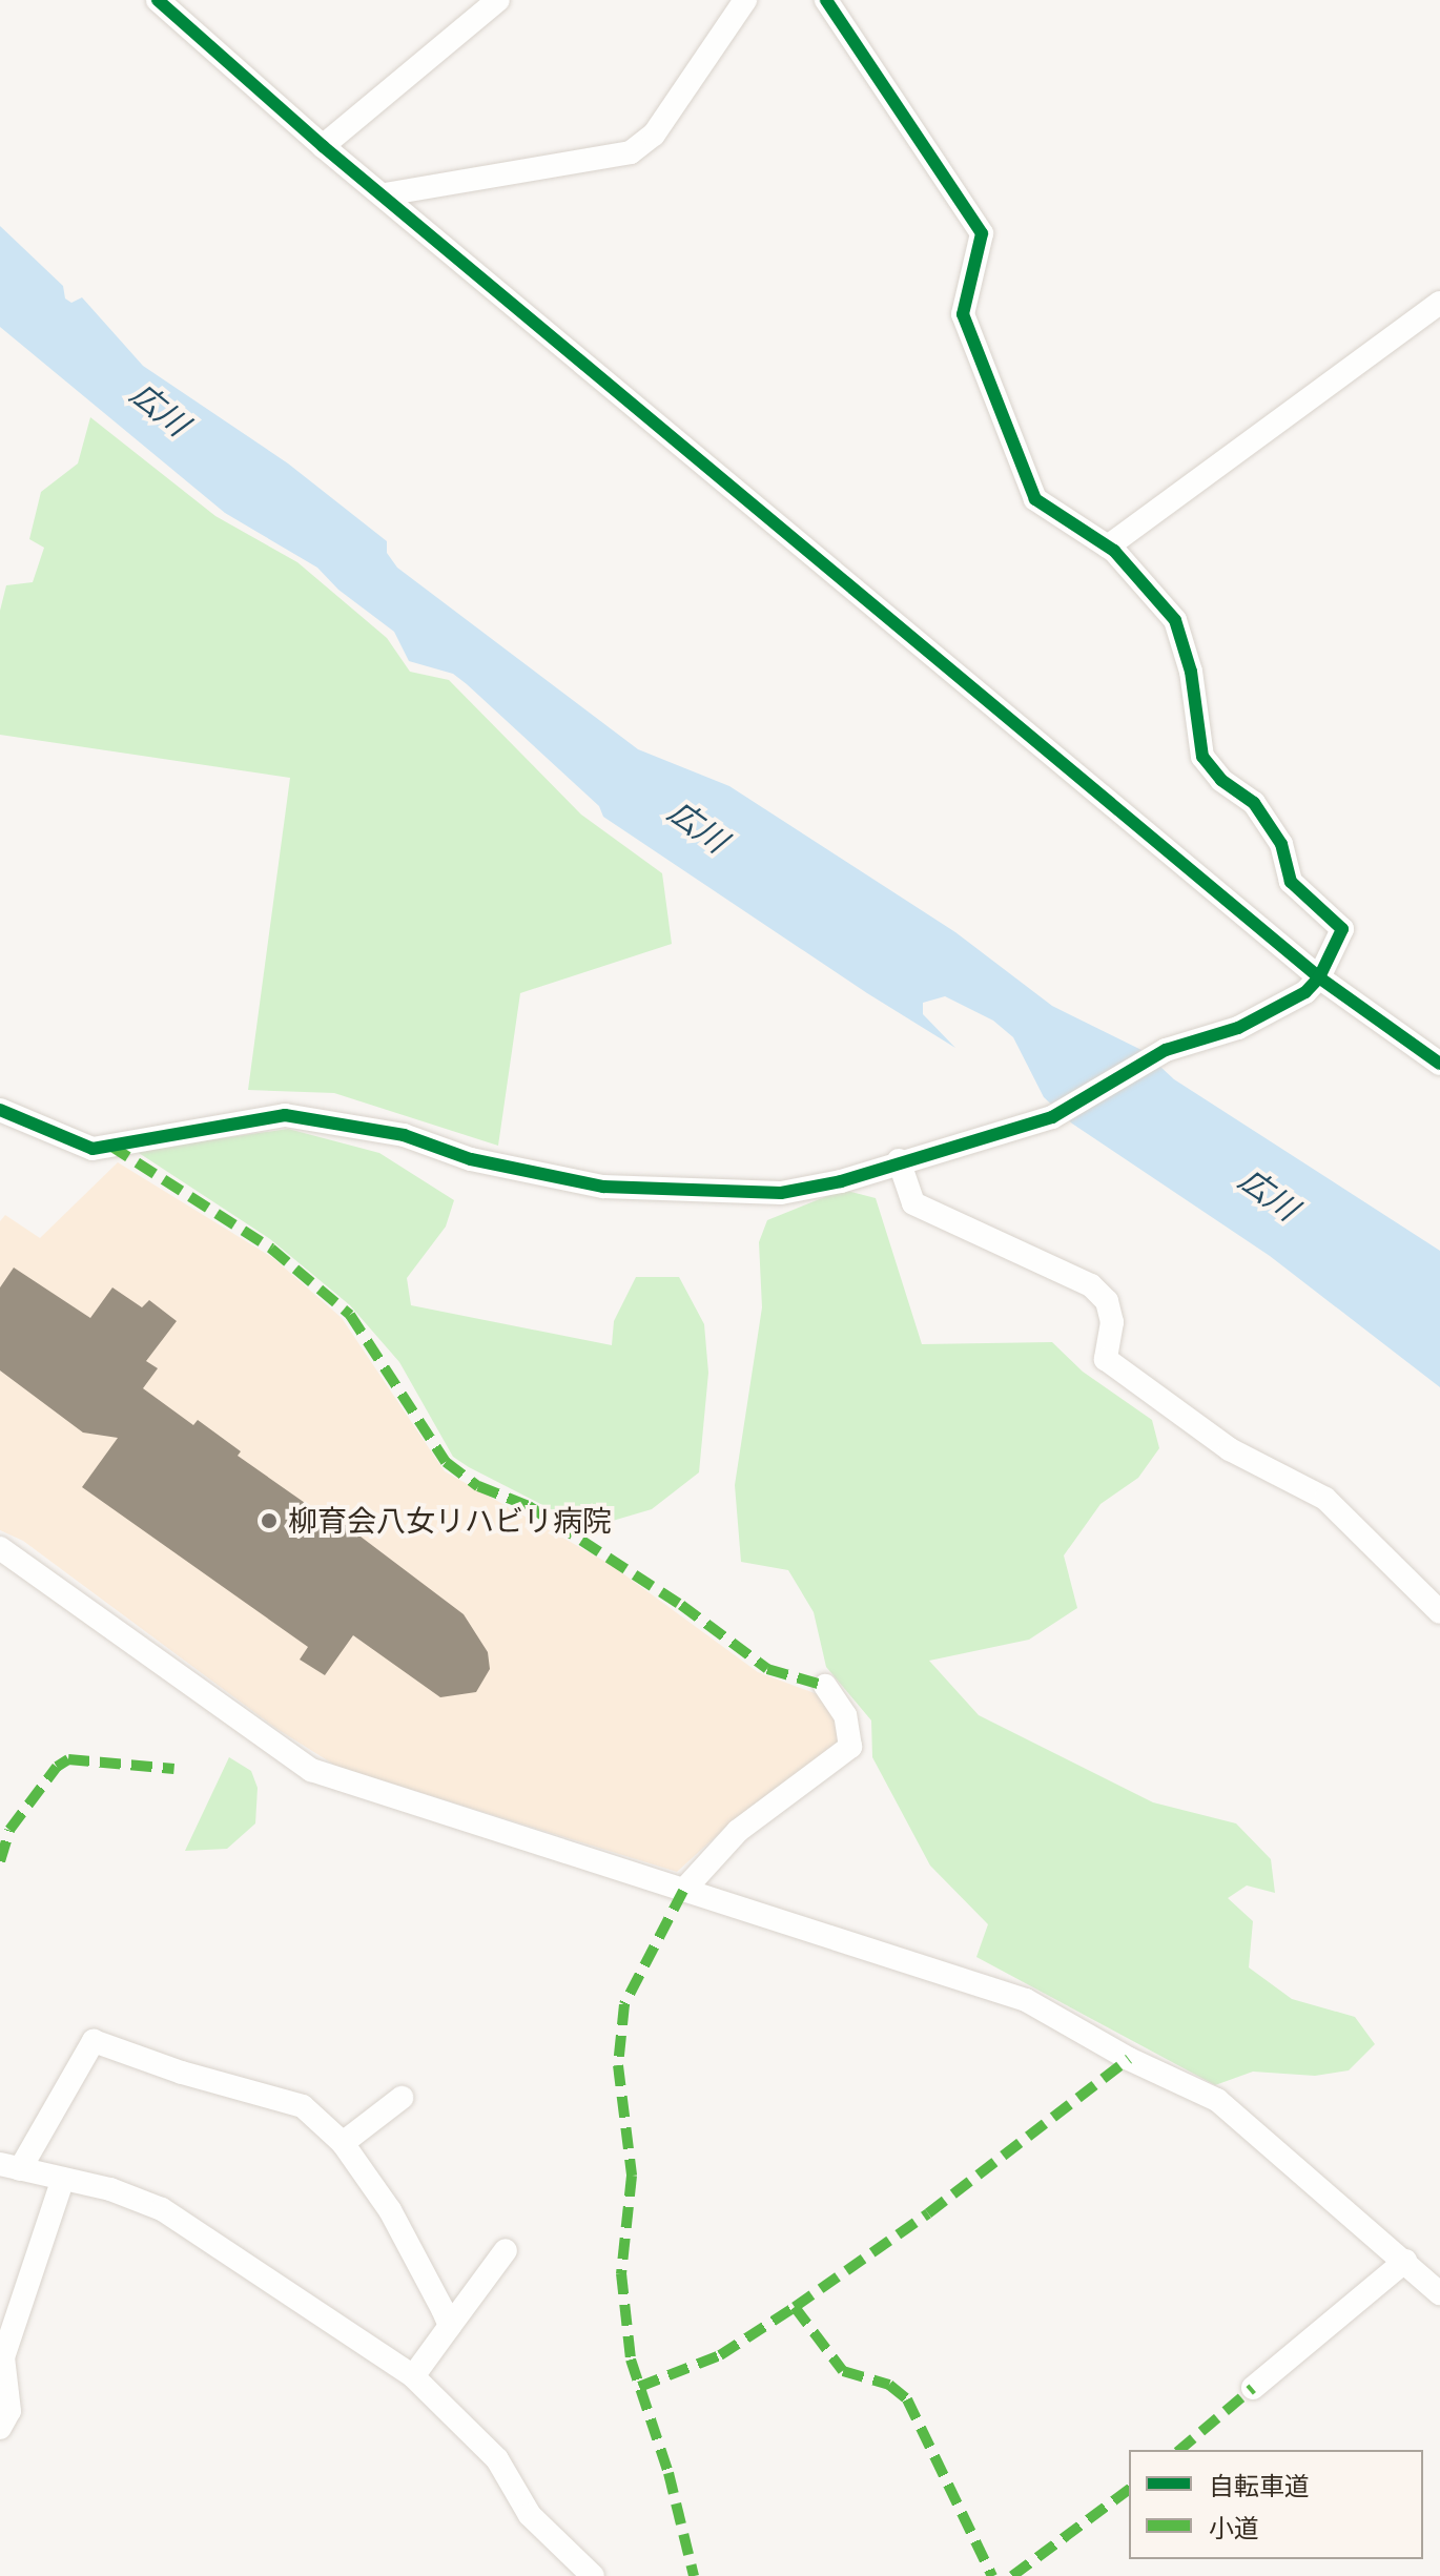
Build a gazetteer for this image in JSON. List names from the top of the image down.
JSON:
{
  "water": ["広川"],
  "places": ["柳育会八女リハビリ病院"],
  "legend": ["自転車道", "小道"]
}
